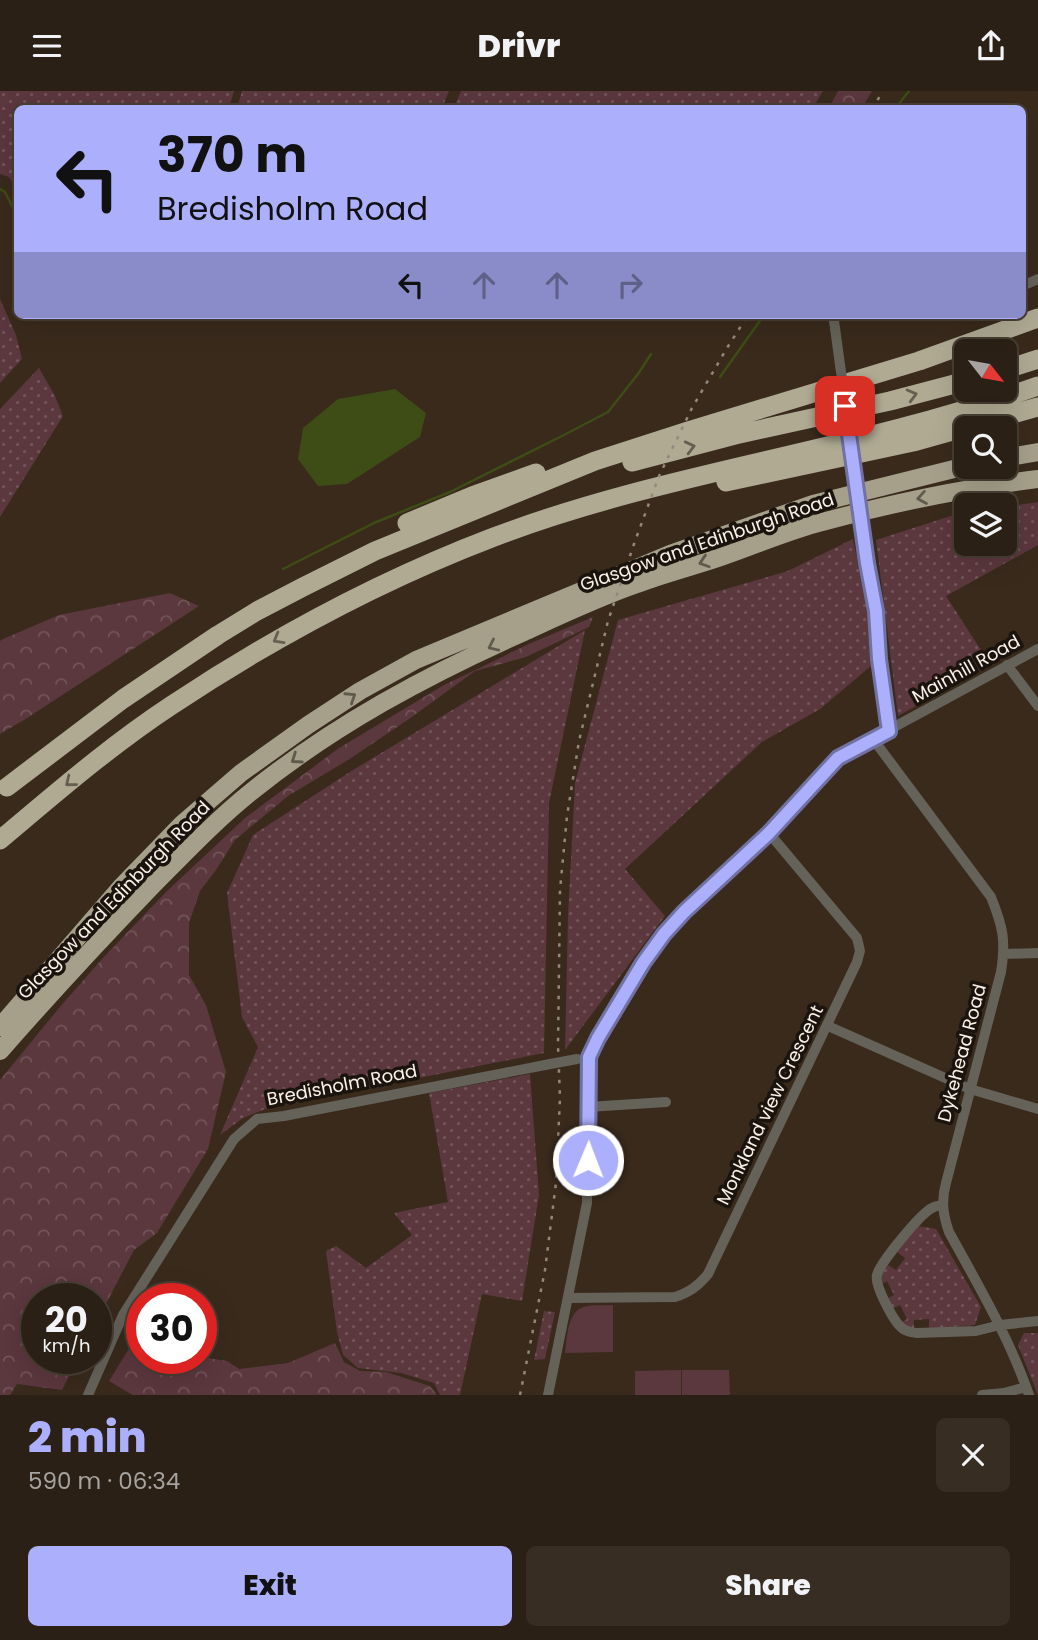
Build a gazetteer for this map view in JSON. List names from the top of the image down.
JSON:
{
  "streets": {
    "highway": ["Glasgow and Edinburgh Road"],
    "street": [
      "Mainhill Road",
      "Dykehead Road",
      "Bredisholm Road",
      "Monkland view Crescent"
    ]
  },
  "crossings": [
    ["Mainhill Road", "Dykehead Road"],
    ["Mainhill Road", "Bredisholm Road"],
    ["Mainhill Road", "Monkland view Crescent"]
  ],
  "north": "bottom right",
  "page": {
    "header": "Drivr",
    "turn": ["370 m", "Bredisholm Road"],
    "speed": "20 km/h",
    "limit": "30",
    "heading": ["2 min", "590 m · 06:34"],
    "buttons": ["Exit", "Share"]
  }
}
